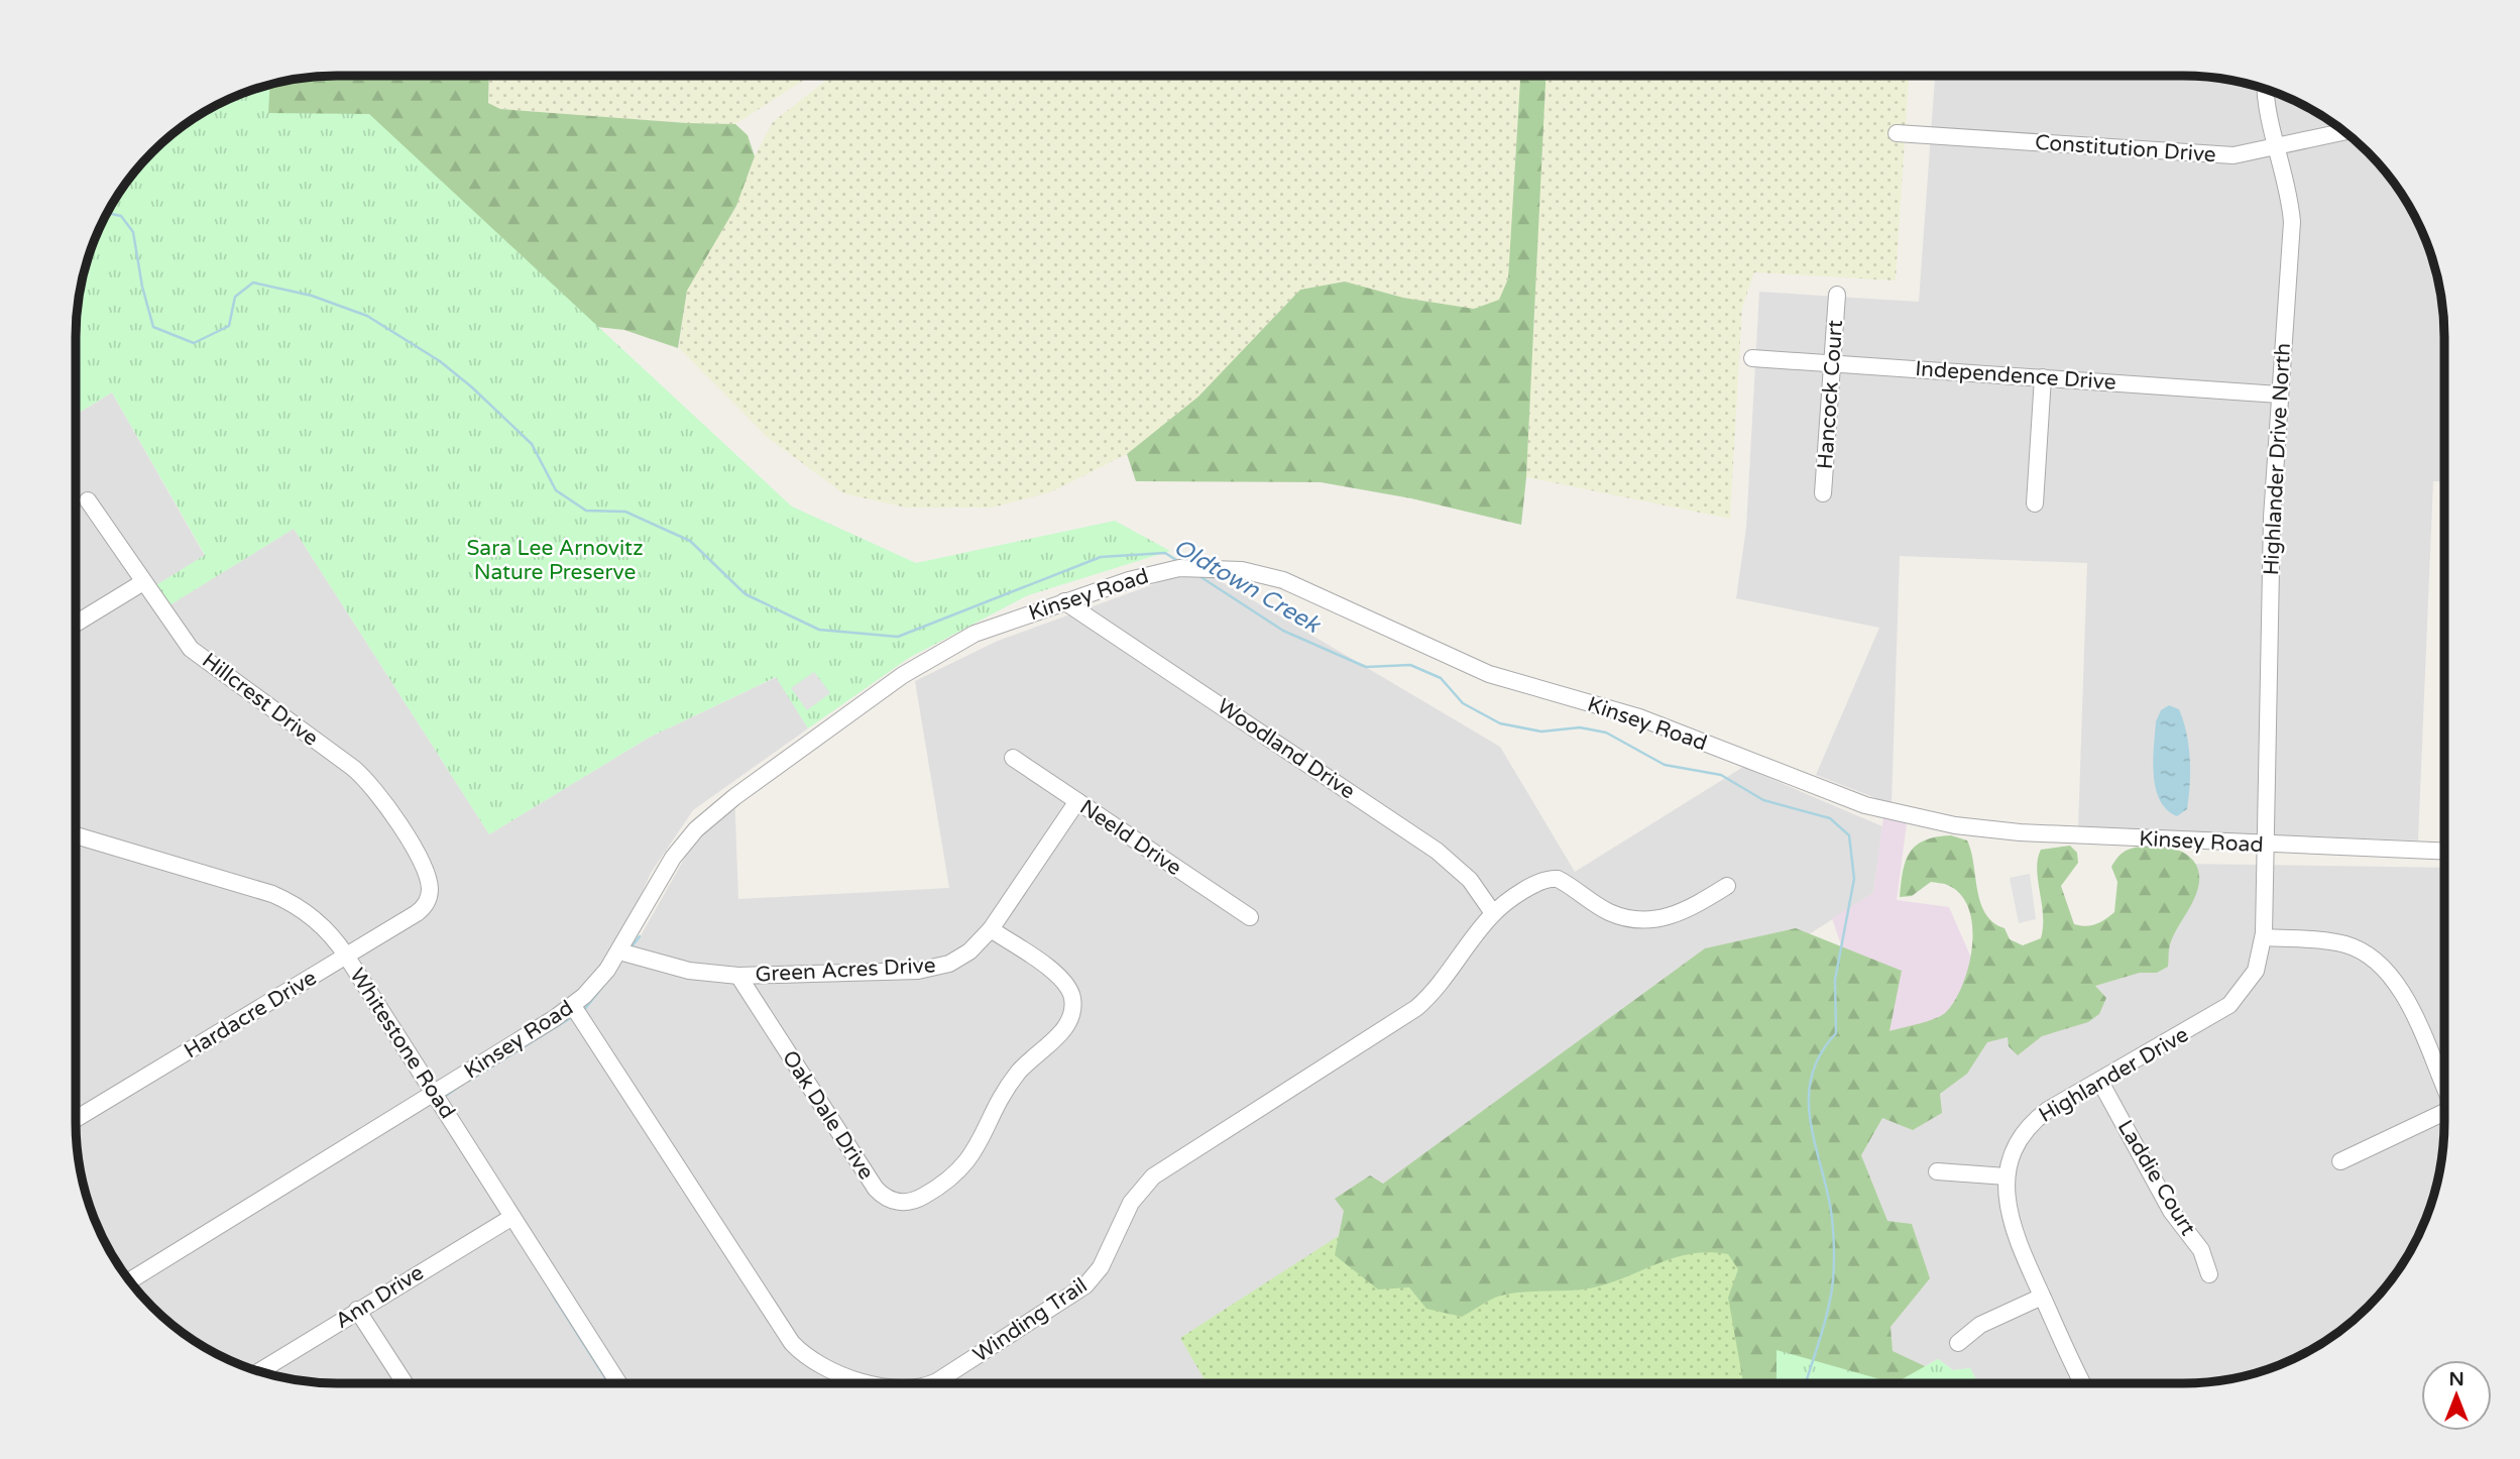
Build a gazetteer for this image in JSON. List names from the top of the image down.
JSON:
{
  "streets": {
    "street": [
      "Constitution Drive",
      "Independence Drive",
      "Hancock Court",
      "Highlander Drive North",
      "Kinsey Road",
      "Hillcrest Drive",
      "Woodland Drive",
      "Neeld Drive",
      "Green Acres Drive",
      "Hardacre Drive",
      "Whitestone Road",
      "Highlander Drive",
      "Oak Dale Drive",
      "Laddie Court",
      "Ann Drive",
      "Winding Trail"
    ]
  },
  "crossings": [
    ["Constitution Drive", "Highlander Drive North"],
    ["Independence Drive", "Hancock Court"],
    ["Independence Drive", "Highlander Drive North"],
    ["Highlander Drive North", "Kinsey Road"],
    ["Highlander Drive North", "Highlander Drive"],
    ["Kinsey Road", "Woodland Drive"],
    ["Kinsey Road", "Green Acres Drive"],
    ["Kinsey Road", "Whitestone Road"],
    ["Kinsey Road", "Highlander Drive"],
    ["Kinsey Road", "Winding Trail"],
    ["Hillcrest Drive", "Hardacre Drive"],
    ["Woodland Drive", "Winding Trail"],
    ["Neeld Drive", "Green Acres Drive"],
    ["Green Acres Drive", "Oak Dale Drive"],
    ["Hardacre Drive", "Whitestone Road"],
    ["Whitestone Road", "Ann Drive"],
    ["Highlander Drive", "Laddie Court"]
  ],
  "water": ["Oldtown Creek"],
  "parks": ["Sara Lee Arnovitz Nature Preserve"],
  "north": "top"
}
